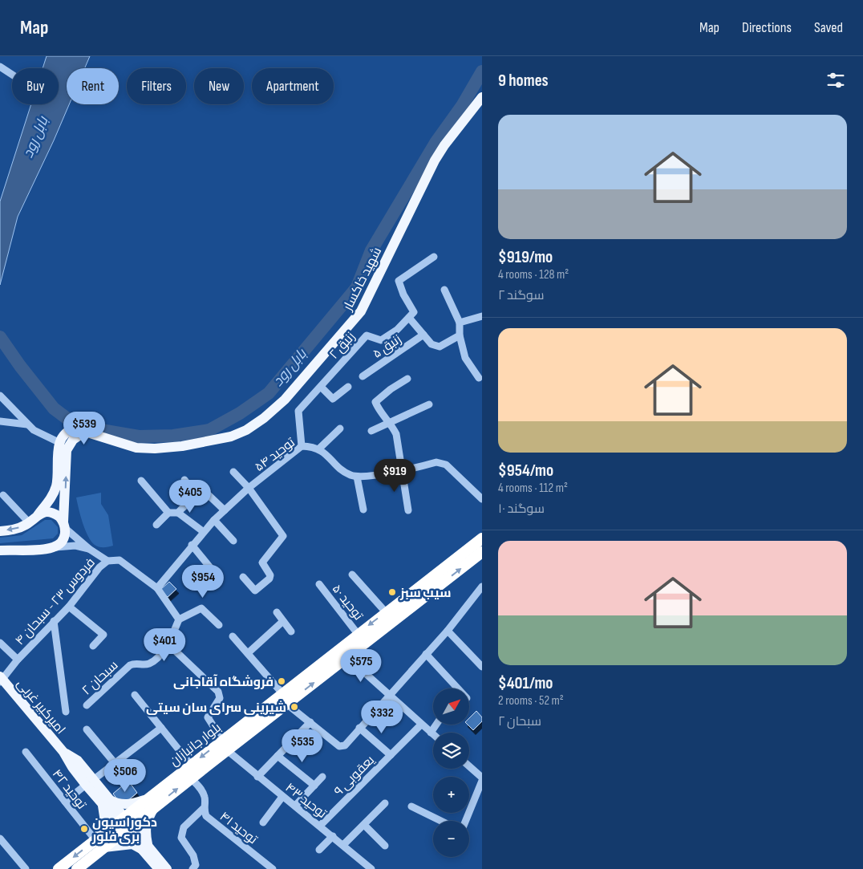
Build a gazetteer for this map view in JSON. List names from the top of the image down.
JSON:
{
  "streets": {
    "highway": ["بلوار جانبازان"],
    "main road": ["شهید خاکسار", "امیرکبیر غربی"],
    "street": [
      "زنبق ۲",
      "زنبق ۵",
      "توحید ۵۴",
      "فردوس ۲۳ - سبحان ۴",
      "توحید ۵۰",
      "سبحان ۲",
      "یعقوبی ۹",
      "توحید ۴۲",
      "توحید ۴۳",
      "توحید ۴۱"
    ]
  },
  "crossings": [
    ["زنبق ۲", "توحید ۵۴"],
    ["توحید ۵۴", "فردوس ۲۳ - سبحان ۴"],
    ["فردوس ۲۳ - سبحان ۴", "امیرکبیر غربی"],
    ["توحید ۵۰", "بلوار جانبازان"],
    ["امیرکبیر غربی", "بلوار جانبازان"],
    ["بلوار جانبازان", "توحید ۴۲"],
    ["بلوار جانبازان", "توحید ۴۳"],
    ["بلوار جانبازان", "توحید ۴۱"],
    ["یعقوبی ۹", "توحید ۴۳"]
  ],
  "water": ["بابل رود"],
  "places": [
    "سیب سبز",
    "فروشگاه آقاجانی",
    "شیرینی سرای سان سیتی",
    "دکوراسیون بری فلور"
  ],
  "north": "top right",
  "page": {
    "header": "Map",
    "nav": ["Map", "Directions", "Saved"],
    "heading": "9 homes",
    "chip": [
      "Buy",
      "Rent",
      "Filters",
      "New",
      "Apartment"
    ],
    "list": [
      {
        "name": "$919/mo",
        "note": "4 rooms · 128 m² · سوگند ۲"
      },
      {
        "name": "$954/mo",
        "note": "4 rooms · 112 m² · سوگند ۱۰"
      },
      {
        "name": "$401/mo",
        "note": "2 rooms · 52 m² · سبحان ۲"
      }
    ],
    "price": [
      "$539",
      "$919",
      "$405",
      "$954",
      "$401",
      "$575",
      "$332",
      "$535",
      "$506"
    ],
    "map_buttons": ["+", "−"]
  }
}
